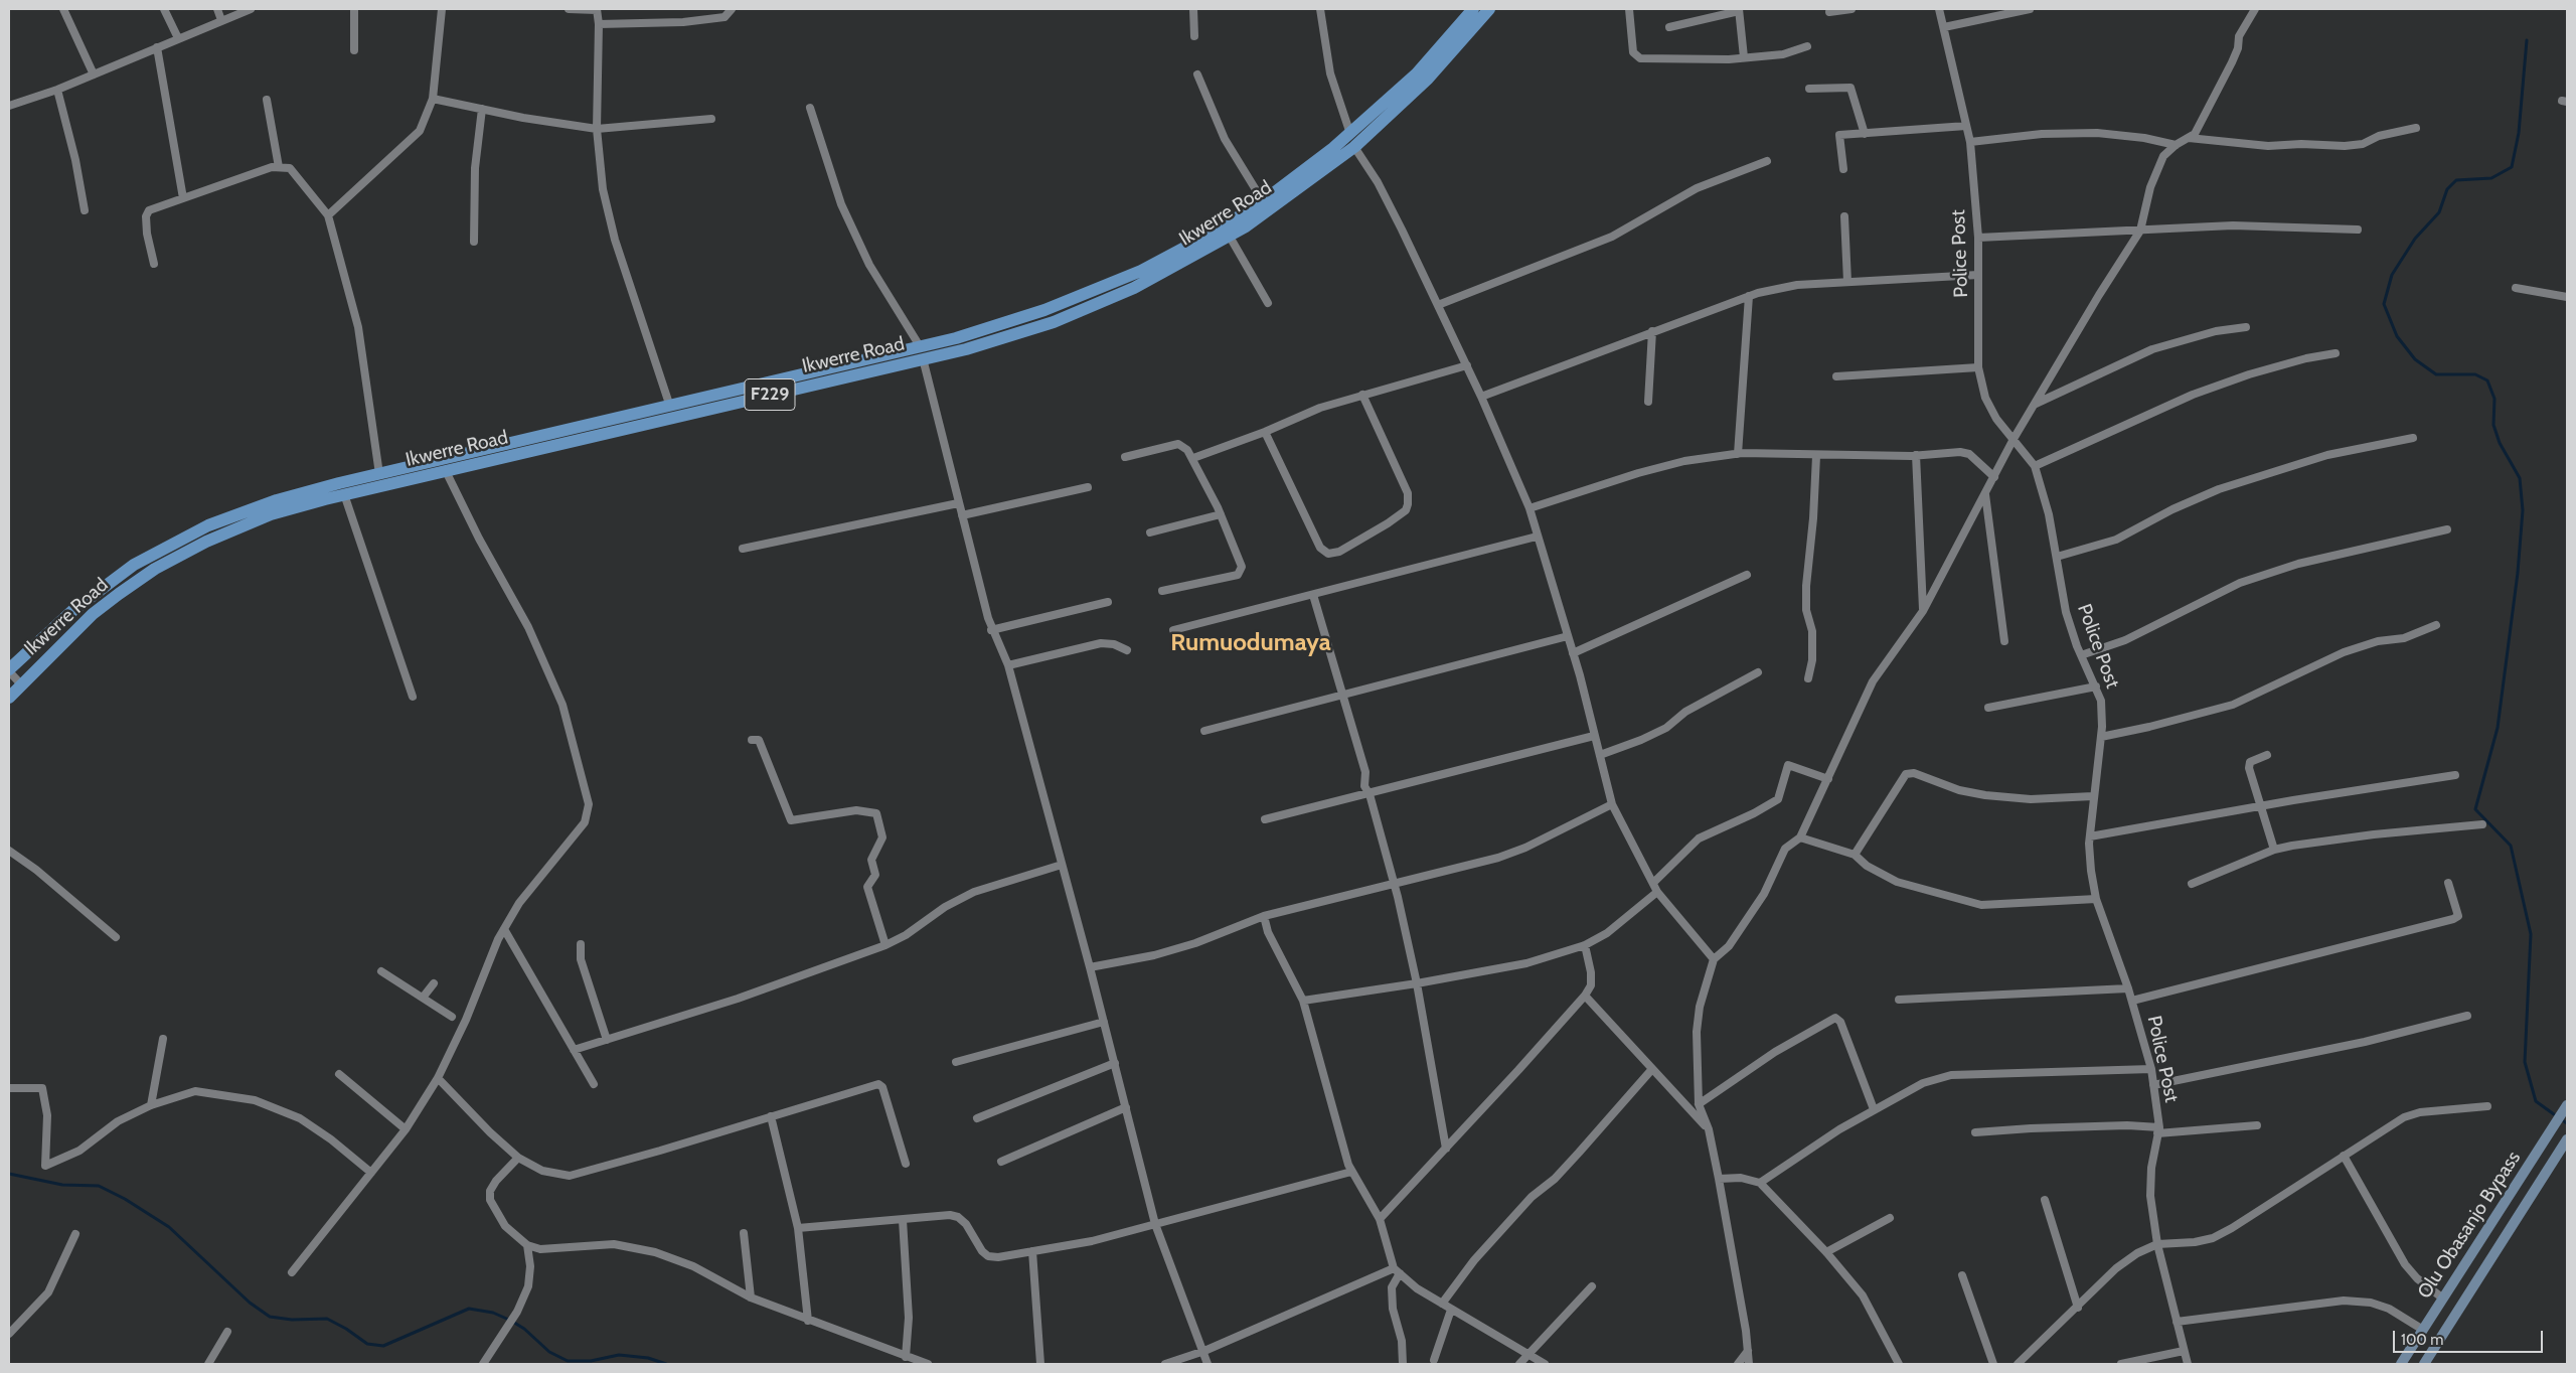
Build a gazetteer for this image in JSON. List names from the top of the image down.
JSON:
{
  "streets": {
    "main road": ["Ikwerre Road", "F229", "Olu Obasanjo Bypass"],
    "street": ["Police Post"]
  },
  "crossings": [
    ["Ikwerre Road", "F229"]
  ],
  "districts": ["Rumuodumaya"],
  "scale_bar": "100 m"
}
